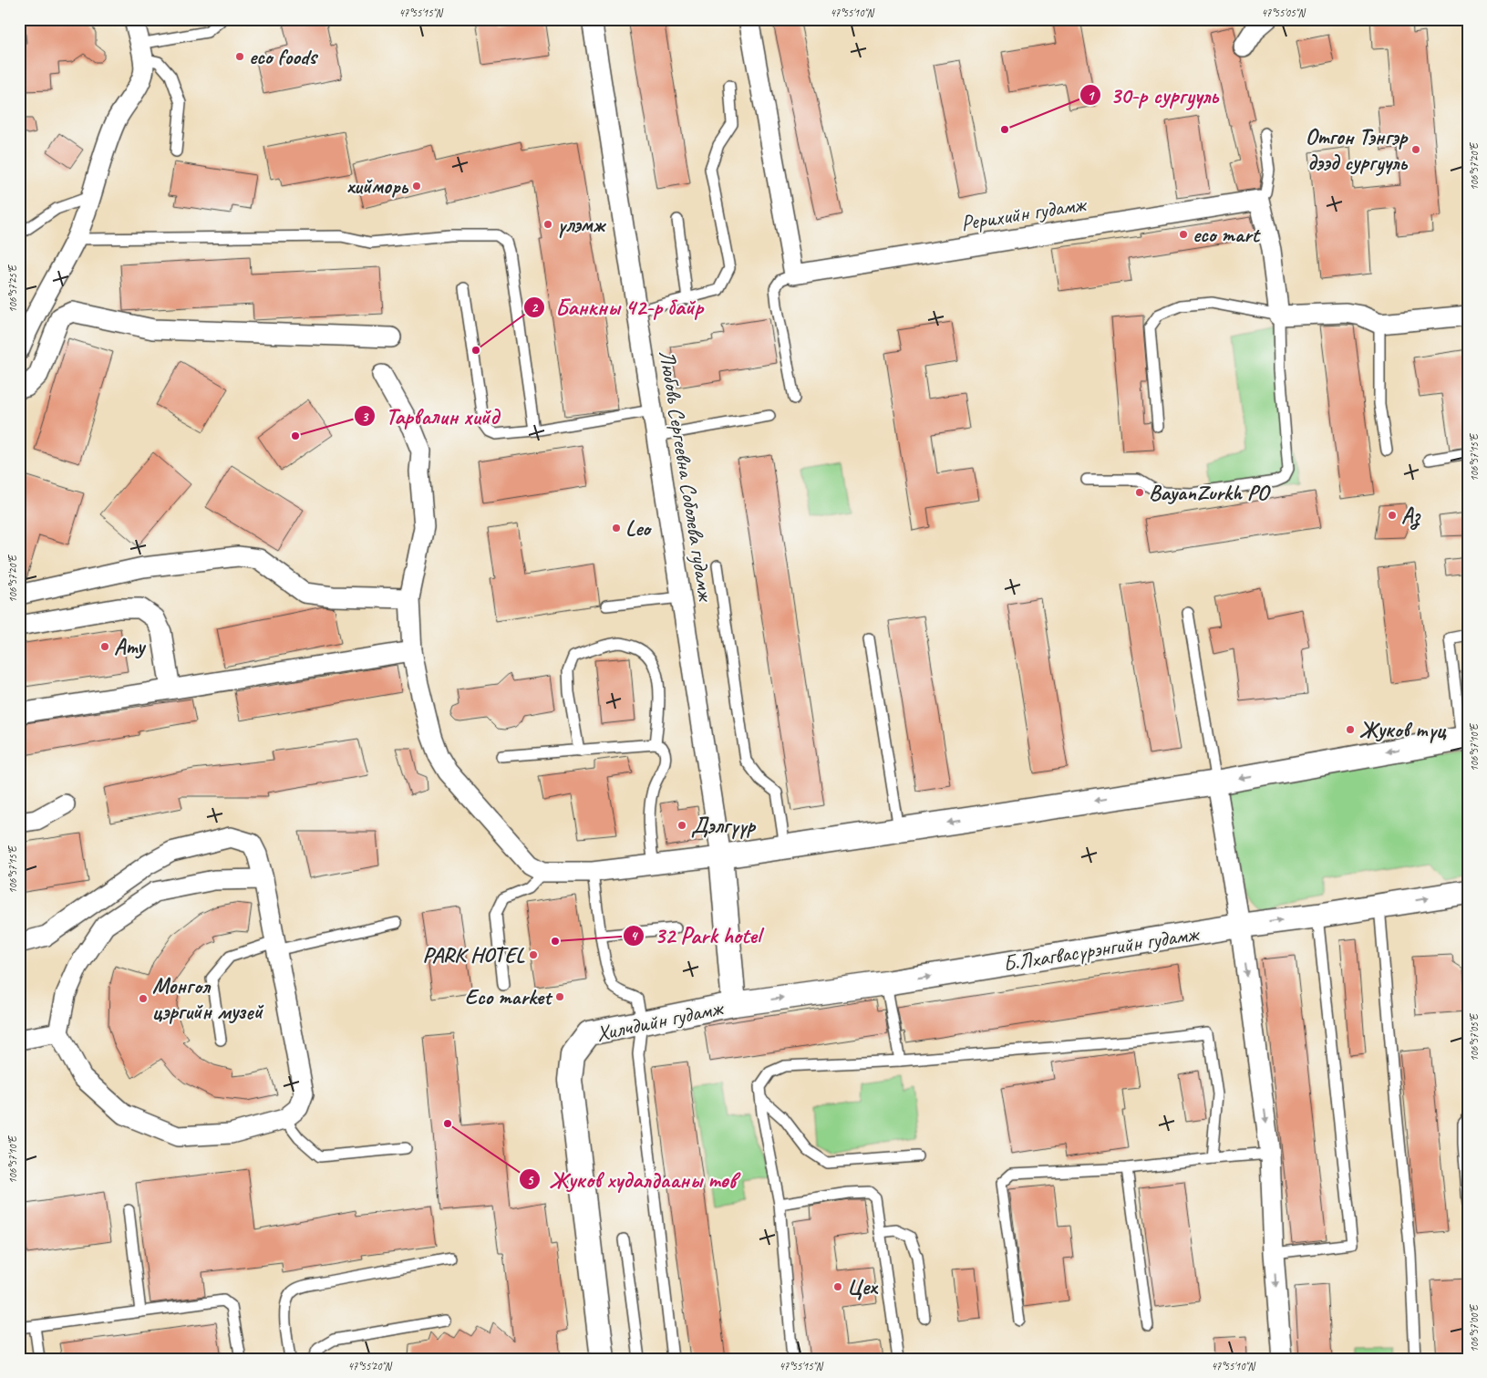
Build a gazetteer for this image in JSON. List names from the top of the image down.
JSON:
{
  "streets": {
    "street": [
      "Рерихийн гудамж",
      "Любовь Сергеевна Соболева гудамж",
      "Б.Лхагвасүрэнгийн гудамж",
      "Хилчдийн гудамж"
    ]
  },
  "crossings": [
    ["Б.Лхагвасүрэнгийн гудамж", "Хилчдийн гудамж"]
  ],
  "places": [
    "eco foods",
    "30-р сургууль",
    "Отгон Тэнгэр дээд сургууль",
    "хийморь",
    "үлэмж",
    "eco mart",
    "Банкны 42-р байр",
    "Тарвалин хийд",
    "BayanZurkh PO",
    "Аз",
    "Leo",
    "Ату",
    "Жуков түц",
    "Дэлгүүр",
    "32 Park hotel",
    "PARK HOTEL",
    "Eco market",
    "Монгол цэргийн музей",
    "Жуков худалдааны төв",
    "Цех"
  ],
  "coordinates": [
    "47°55'15\"N",
    "47°55'10\"N",
    "47°55'05\"N",
    "106°57'20\"E",
    "106°57'25\"E",
    "106°57'15\"E",
    "106°57'10\"E",
    "106°57'05\"E",
    "106°57'00\"E",
    "47°55'20\"N"
  ]
}
